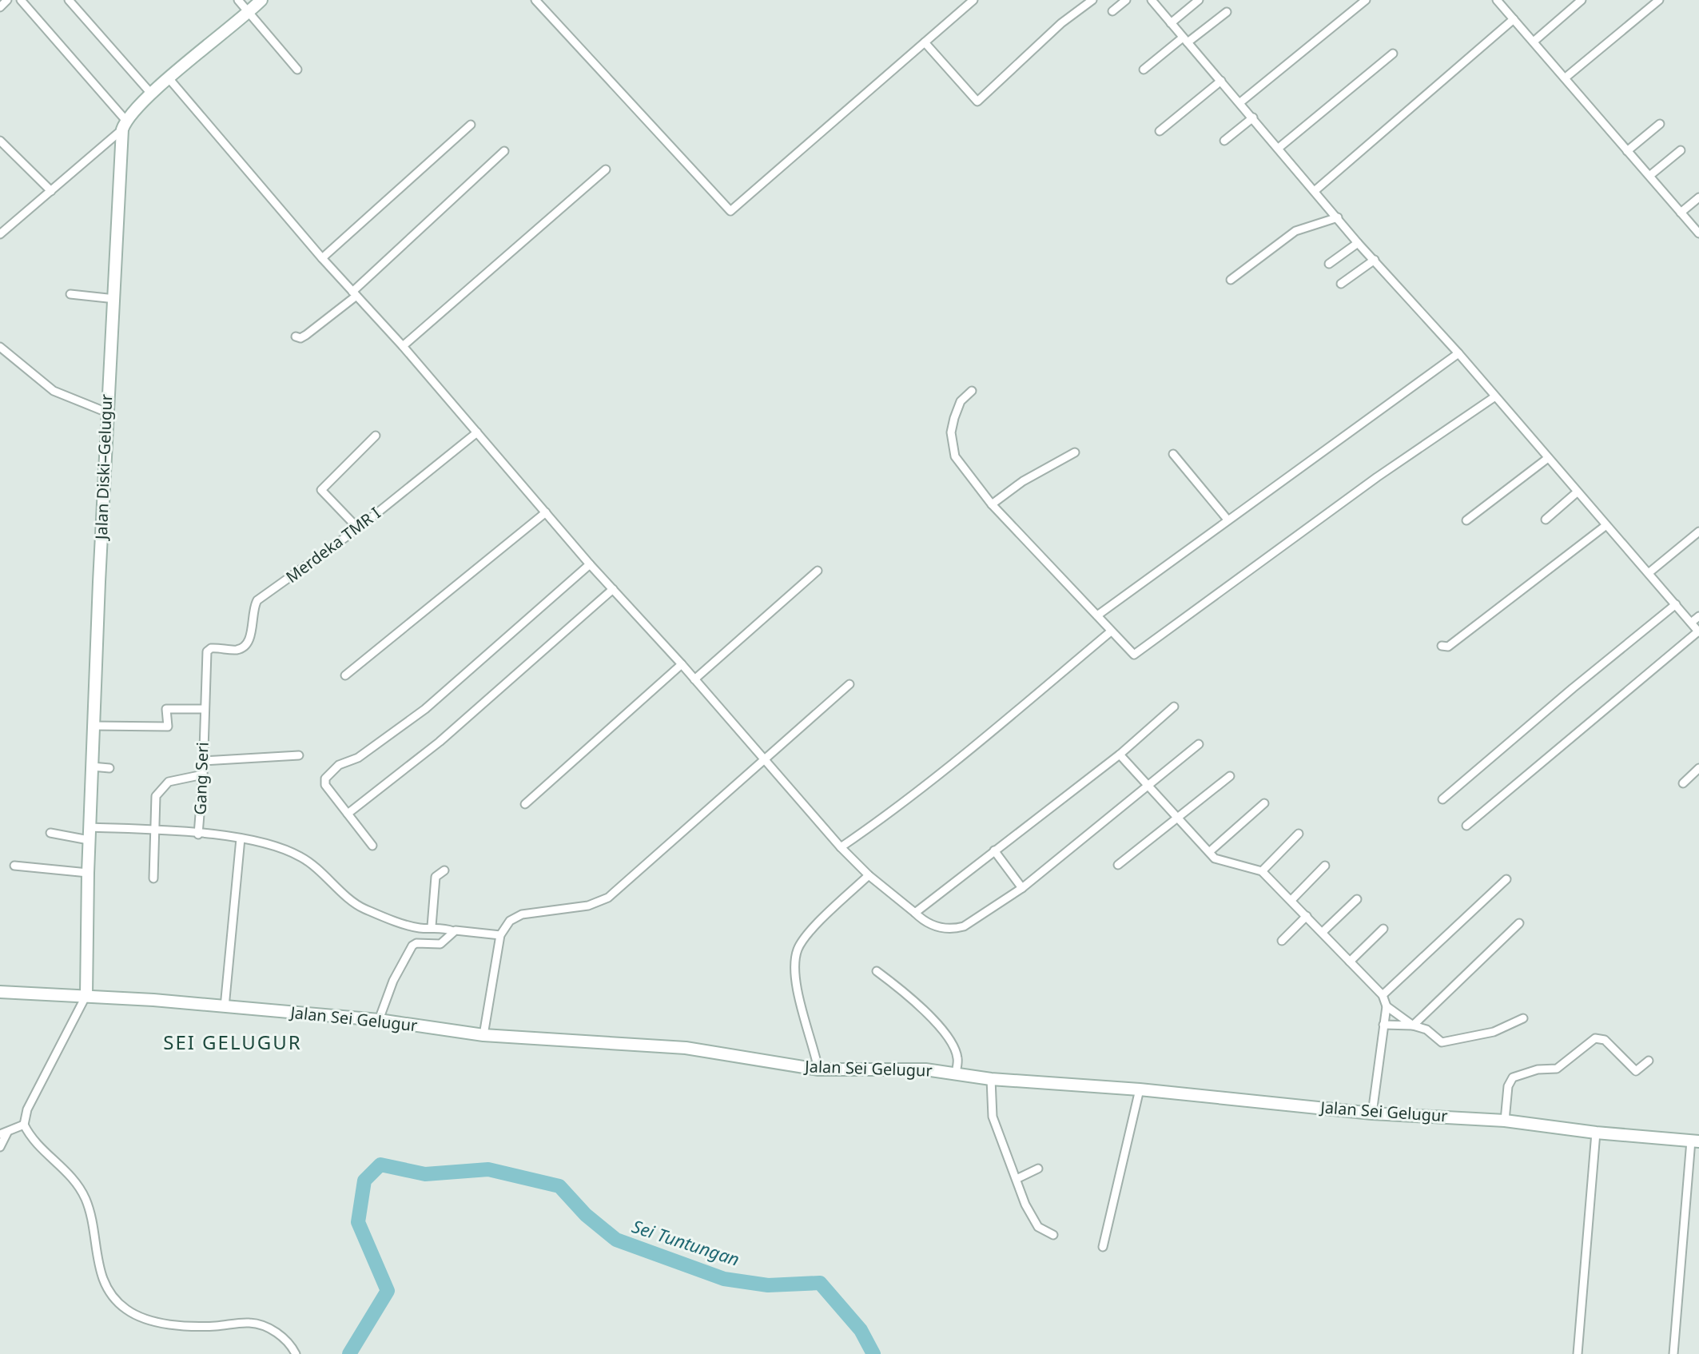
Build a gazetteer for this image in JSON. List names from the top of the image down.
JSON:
{
  "streets": {
    "main road": ["Jalan Diski–Gelugur", "Jalan Sei Gelugur"],
    "street": ["Merdeka TMR I", "Gang Seri"]
  },
  "crossings": [
    ["Jalan Diski–Gelugur", "Gang Seri"],
    ["Jalan Diski–Gelugur", "Jalan Sei Gelugur"],
    ["Merdeka TMR I", "Gang Seri"]
  ],
  "districts": ["SEI GELUGUR"],
  "water": ["Sei Tuntungan"]
}
